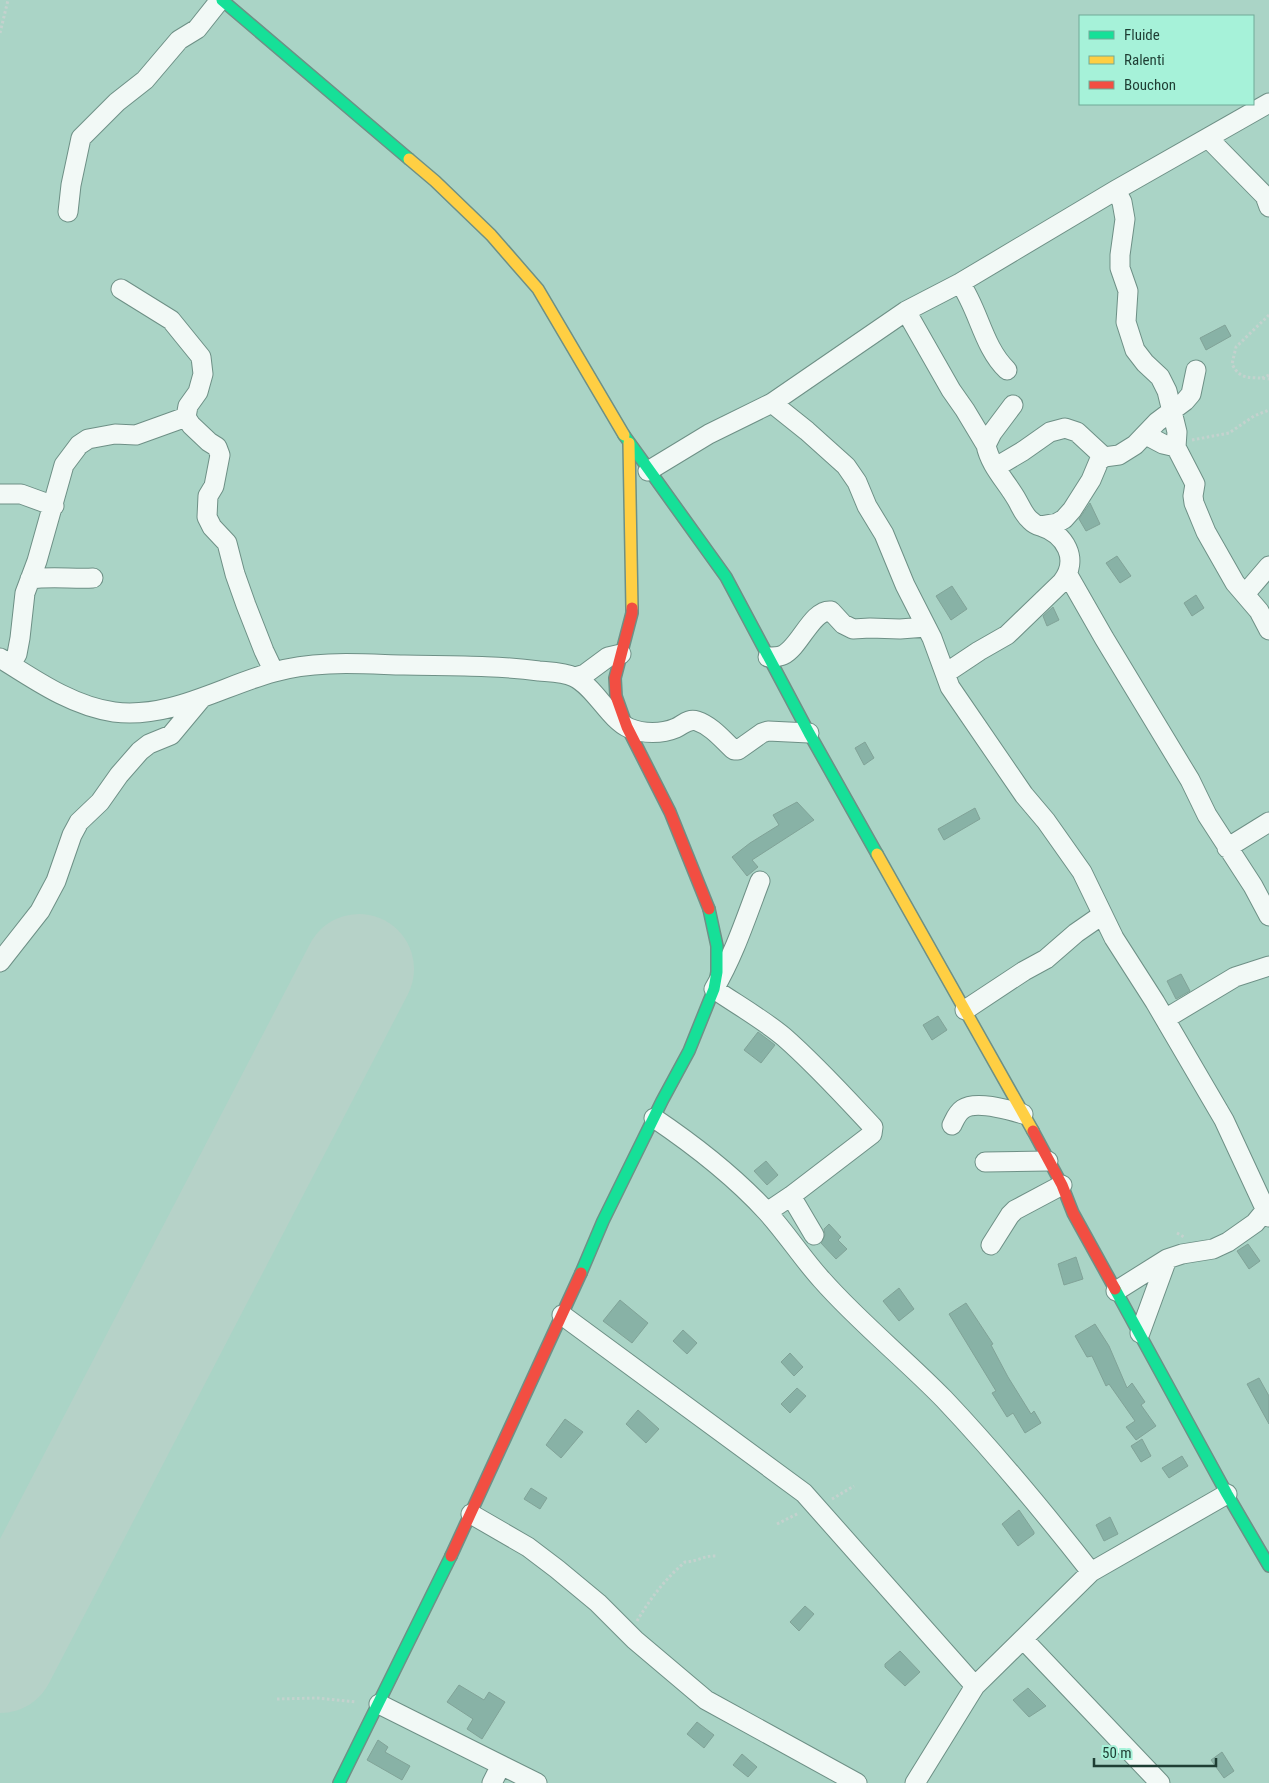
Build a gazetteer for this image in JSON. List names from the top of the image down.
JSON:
{
  "legend": ["Fluide", "Ralenti", "Bouchon"],
  "scale_bar": "50 m"
}
